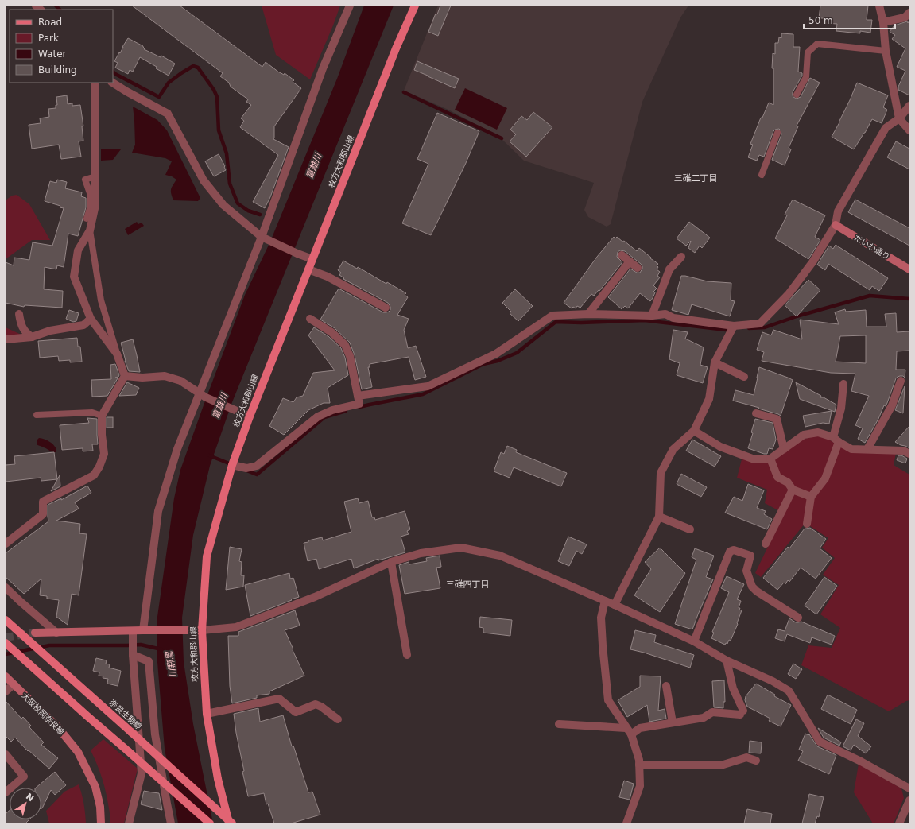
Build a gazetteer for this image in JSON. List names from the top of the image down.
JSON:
{
  "streets": {
    "main road": ["枚方大和郡山線", "奈良生駒線"],
    "street": ["だいわ通り", "大阪枚岡奈良線"]
  },
  "districts": ["三碓二丁目", "三碓四丁目"],
  "water": ["富雄川"],
  "legend": [
    "Road",
    "Park",
    "Water",
    "Building"
  ],
  "scale_bar": "50 m",
  "north": "top right"
}
